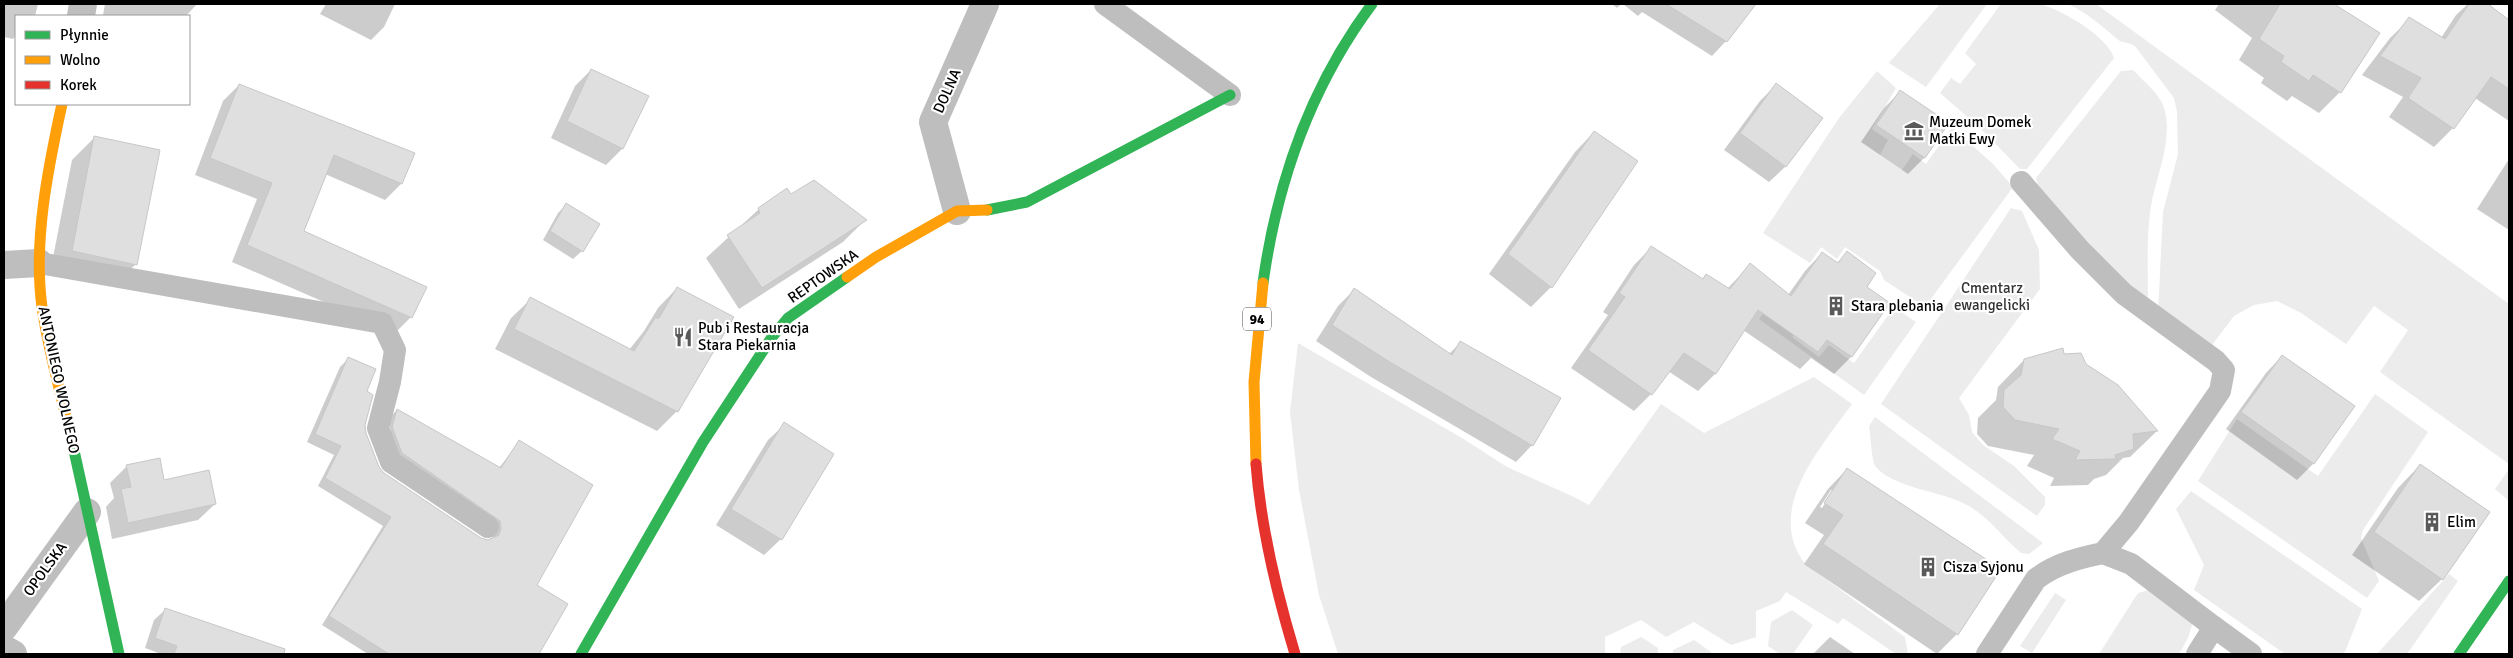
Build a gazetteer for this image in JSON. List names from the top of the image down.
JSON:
{
  "streets": {
    "street": [
      "DOLNA",
      "REPTOWSKA",
      "94",
      "ANTONIEGO WOLNEGO",
      "OPOLSKA"
    ]
  },
  "crossings": [
    ["DOLNA", "REPTOWSKA"],
    ["ANTONIEGO WOLNEGO", "OPOLSKA"]
  ],
  "parks": ["Cmentarz ewangelicki"],
  "places": {
    "museum": ["Muzeum Domek Matki Ewy"],
    "building": ["Stara plebania", "Elim", "Cisza Syjonu"],
    "restaurant": ["Pub i Restauracja Stara Piekarnia"]
  },
  "legend": ["Płynnie", "Wolno", "Korek"]
}
